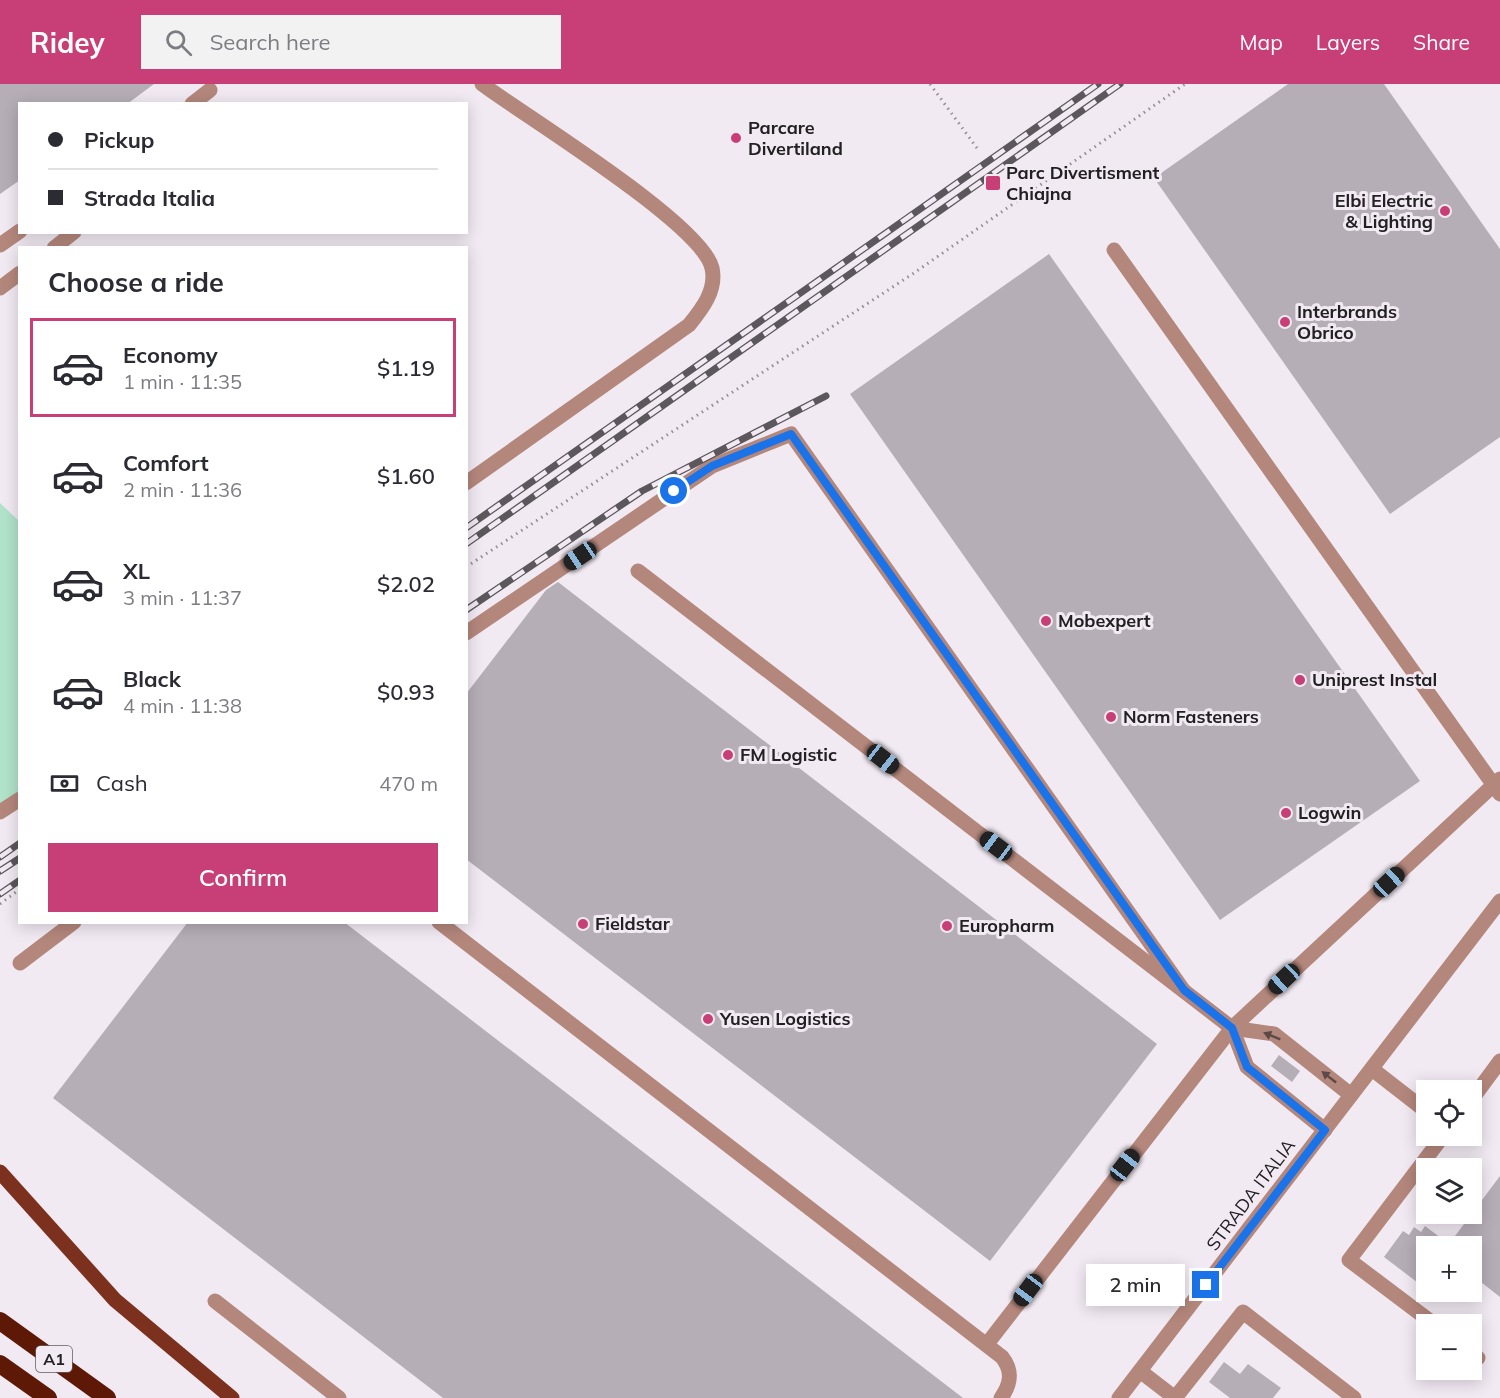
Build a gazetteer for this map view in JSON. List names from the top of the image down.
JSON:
{
  "streets": {
    "highway": ["A1"],
    "street": ["STRADA ITALIA"]
  },
  "places": {
    "other": [
      "Parcare Divertiland",
      "Elbi Electric & Lighting",
      "Interbrands Obrico",
      "Mobexpert",
      "Uniprest Instal",
      "Norm Fasteners",
      "FM Logistic",
      "Logwin",
      "Fieldstar",
      "Europharm",
      "Yusen Logistics"
    ],
    "transit": ["Parc Divertisment Chiajna"]
  },
  "page": {
    "header": "Ridey",
    "search": "Search here",
    "nav": ["Map", "Layers", "Share"],
    "banner": ["Pickup", "Strada Italia"],
    "heading": "Choose a ride",
    "list": [
      {
        "name": "Economy",
        "note": "1 min · 11:35",
        "value": "$1.19"
      },
      {
        "name": "Comfort",
        "note": "2 min · 11:36",
        "value": "$1.60"
      },
      {
        "name": "XL",
        "note": "3 min · 11:37",
        "value": "$2.02"
      },
      {
        "name": "Black",
        "note": "4 min · 11:38",
        "value": "$0.93"
      }
    ],
    "pay": ["Cash", "470 m"],
    "buttons": "Confirm",
    "map_buttons": ["+", "−"],
    "bubble": "2 min"
  }
}
